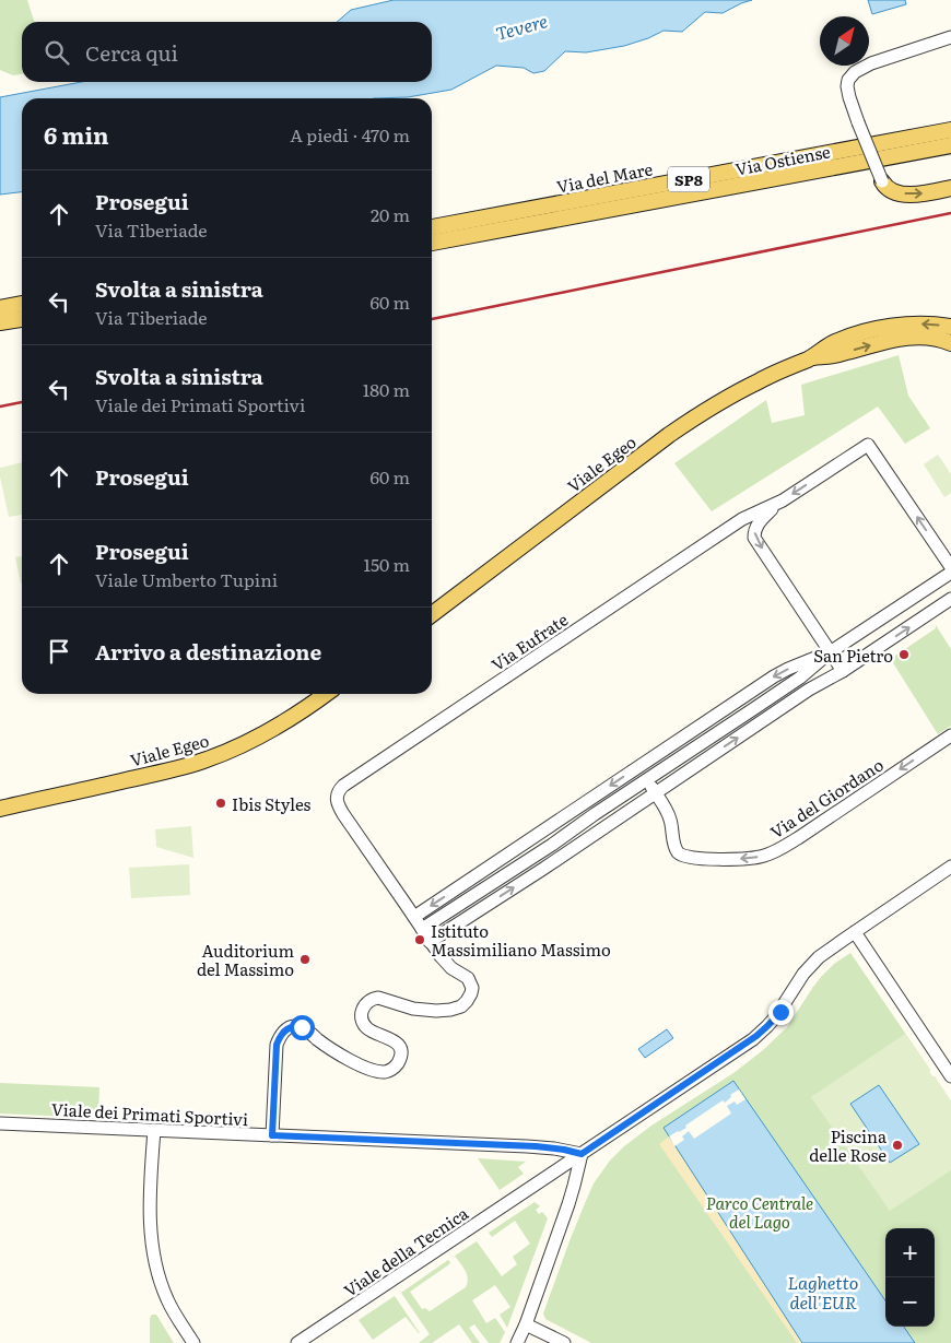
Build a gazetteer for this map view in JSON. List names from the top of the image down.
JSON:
{
  "streets": {
    "main road": [
      "Via Ostiense",
      "Via del Mare",
      "SP8",
      "Viale Egeo"
    ],
    "street": [
      "Via Eufrate",
      "Via del Giordano",
      "Viale dei Primati Sportivi",
      "Viale della Tecnica"
    ]
  },
  "crossings": [
    ["Viale dei Primati Sportivi", "Viale della Tecnica"]
  ],
  "water": ["Tevere", "Laghetto dell'EUR"],
  "parks": ["Parco Centrale del Lago"],
  "places": [
    "San Pietro",
    "Ibis Styles",
    "Istituto Massimiliano Massimo",
    "Auditorium del Massimo",
    "Piscina delle Rose"
  ],
  "north": "top right",
  "page": {
    "search": "Cerca qui",
    "heading": ["6 min", "A piedi · 470 m"],
    "list": [
      ["Prosegui", "Via Tiberiade", "20 m"],
      ["Svolta a sinistra", "Via Tiberiade", "60 m"],
      ["Svolta a sinistra", "Viale dei Primati Sportivi", "180 m"],
      ["Prosegui", "60 m"],
      ["Prosegui", "Viale Umberto Tupini", "150 m"],
      "Arrivo a destinazione"
    ],
    "map_buttons": ["+", "−"]
  }
}
